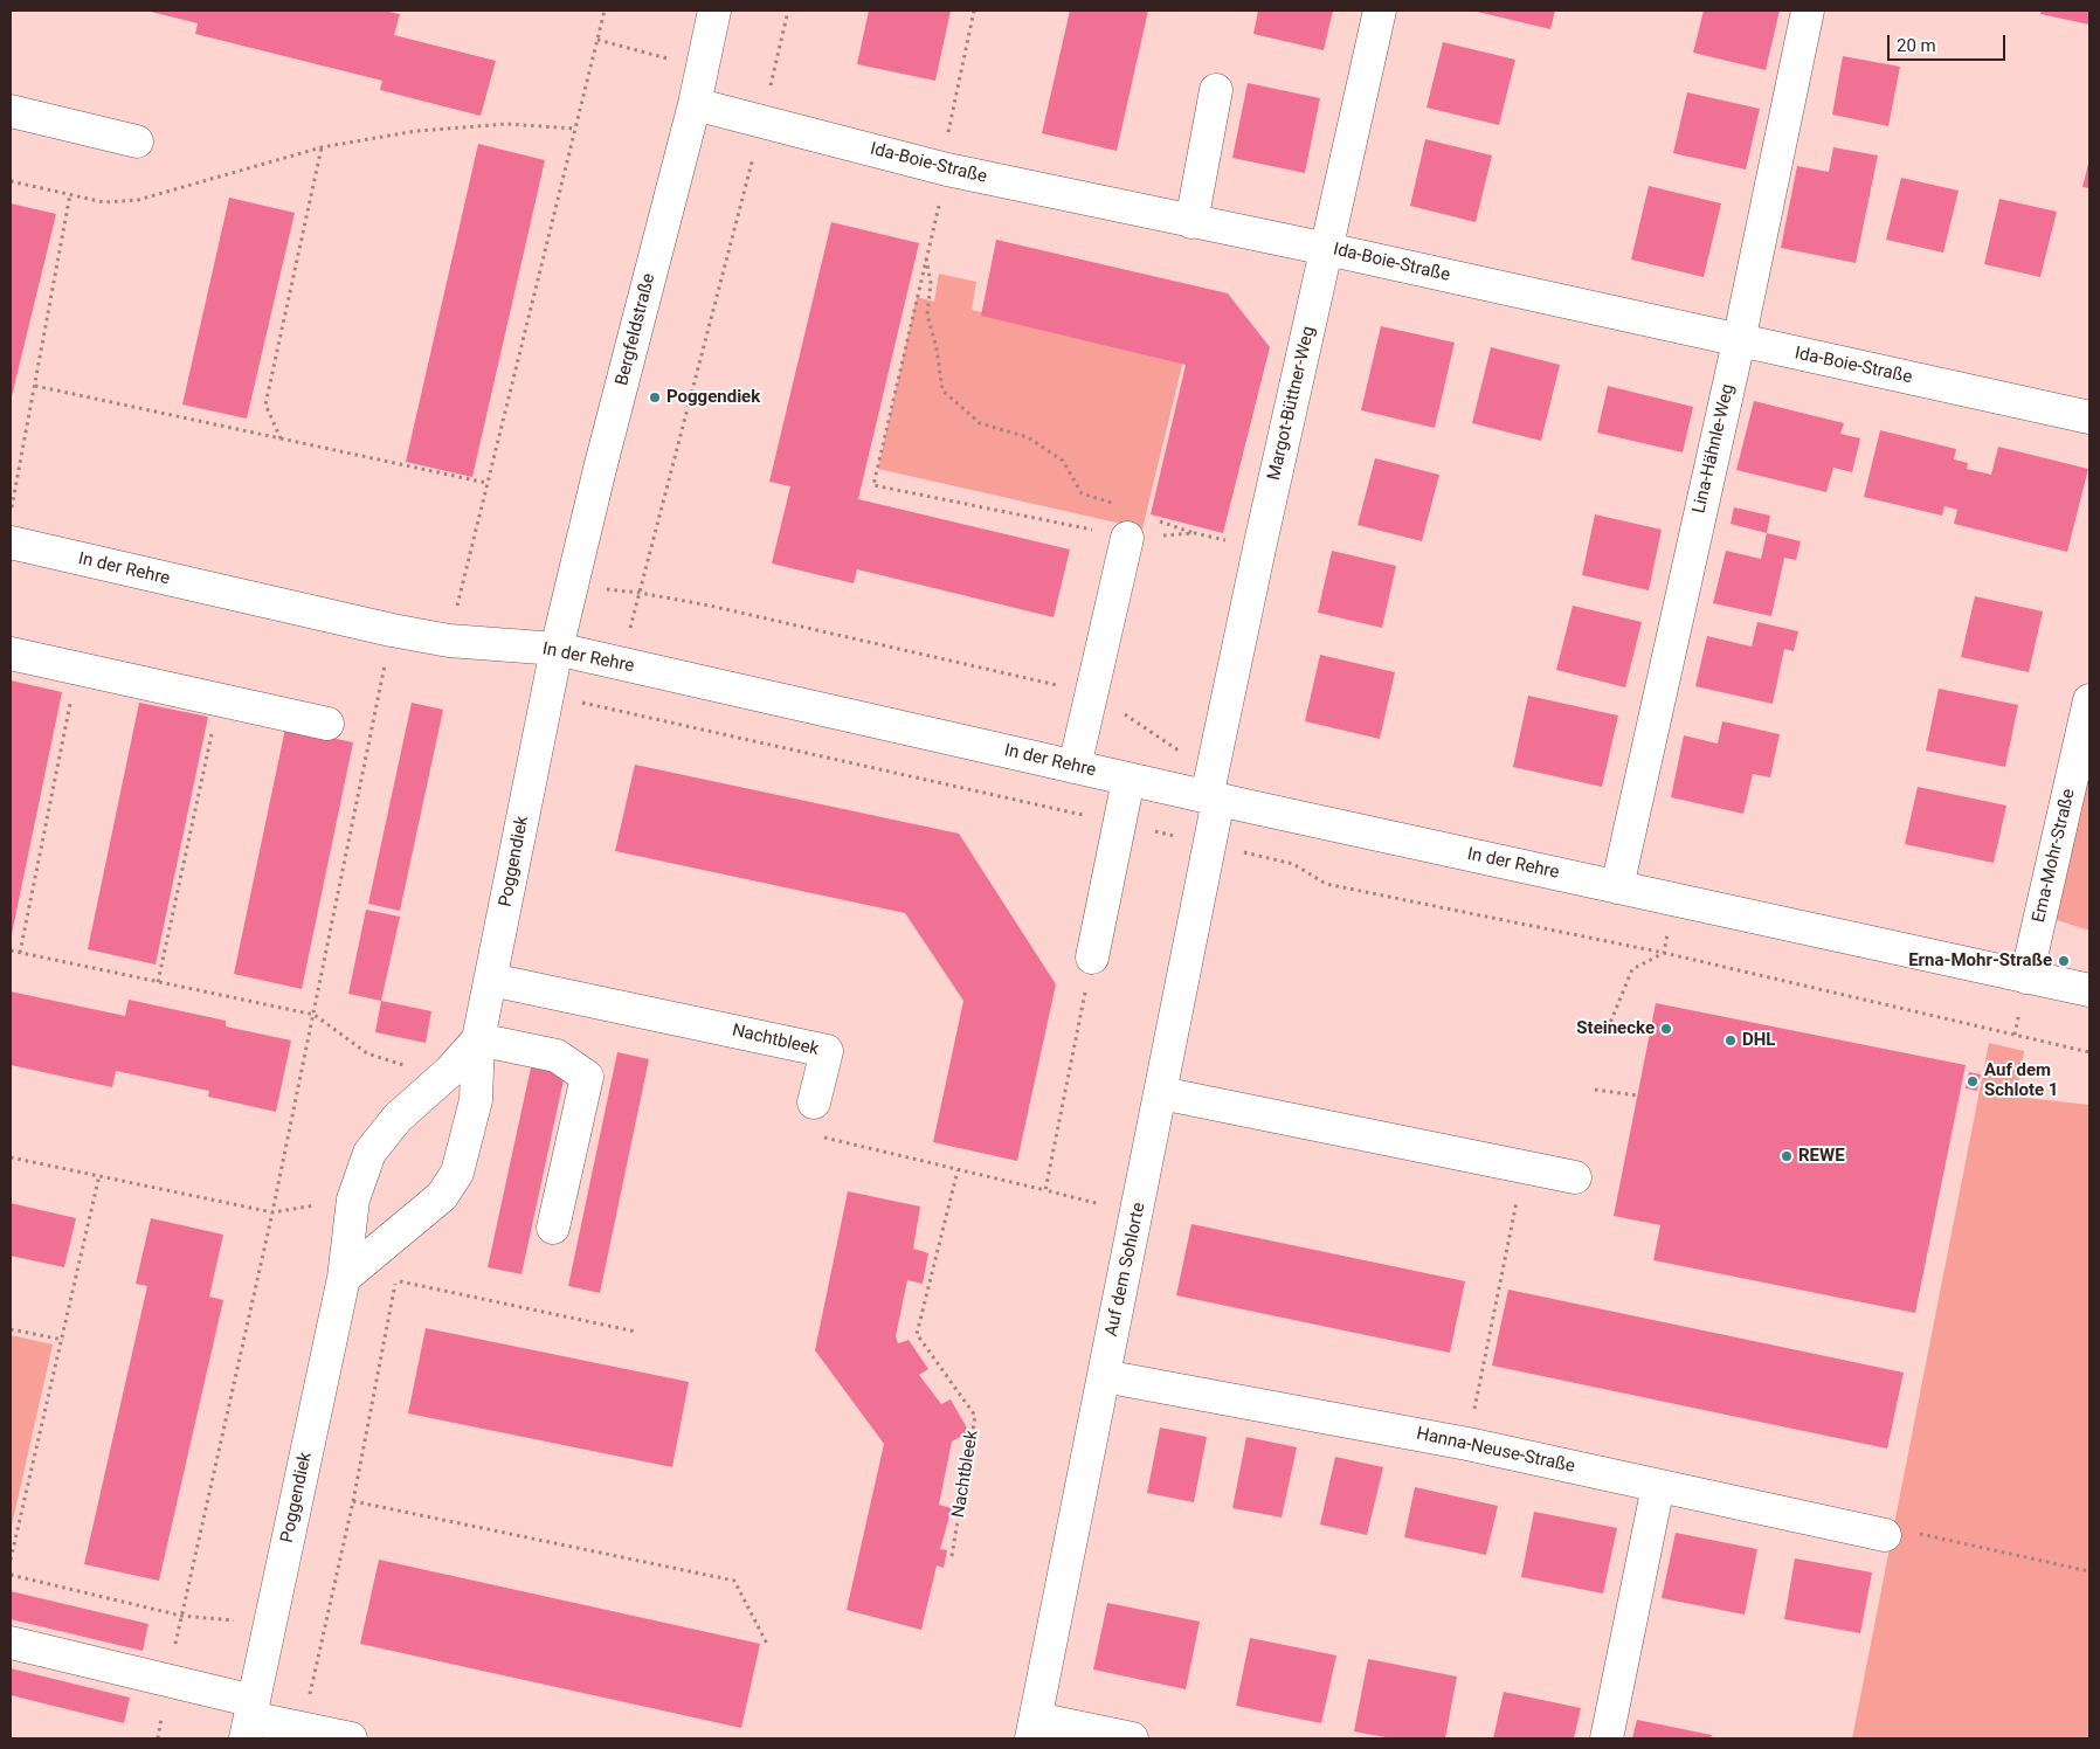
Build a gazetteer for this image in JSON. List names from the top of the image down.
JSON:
{
  "streets": {
    "street": [
      "Ida-Boie-Straße",
      "Bergfeldstraße",
      "Margot-Büttner-Weg",
      "Lina-Hähnle-Weg",
      "In der Rehre",
      "Ema-Mohr-Straße",
      "Poggendiek",
      "Nachtbleek",
      "Auf dem Sohlorte",
      "Hanna-Neuse-Straße"
    ]
  },
  "crossings": [
    ["Ida-Boie-Straße", "Bergfeldstraße"],
    ["Ida-Boie-Straße", "Margot-Büttner-Weg"],
    ["Ida-Boie-Straße", "Lina-Hähnle-Weg"],
    ["Bergfeldstraße", "In der Rehre"],
    ["Bergfeldstraße", "Poggendiek"],
    ["Margot-Büttner-Weg", "In der Rehre"],
    ["Margot-Büttner-Weg", "Auf dem Sohlorte"],
    ["Lina-Hähnle-Weg", "In der Rehre"],
    ["In der Rehre", "Ema-Mohr-Straße"],
    ["In der Rehre", "Poggendiek"],
    ["In der Rehre", "Auf dem Sohlorte"],
    ["Poggendiek", "Nachtbleek"],
    ["Auf dem Sohlorte", "Hanna-Neuse-Straße"]
  ],
  "places": [
    "Poggendiek",
    "Erna-Mohr-Straße",
    "Steinecke",
    "DHL",
    "Auf dem Schlote 1",
    "REWE"
  ],
  "scale_bar": "20 m"
}
